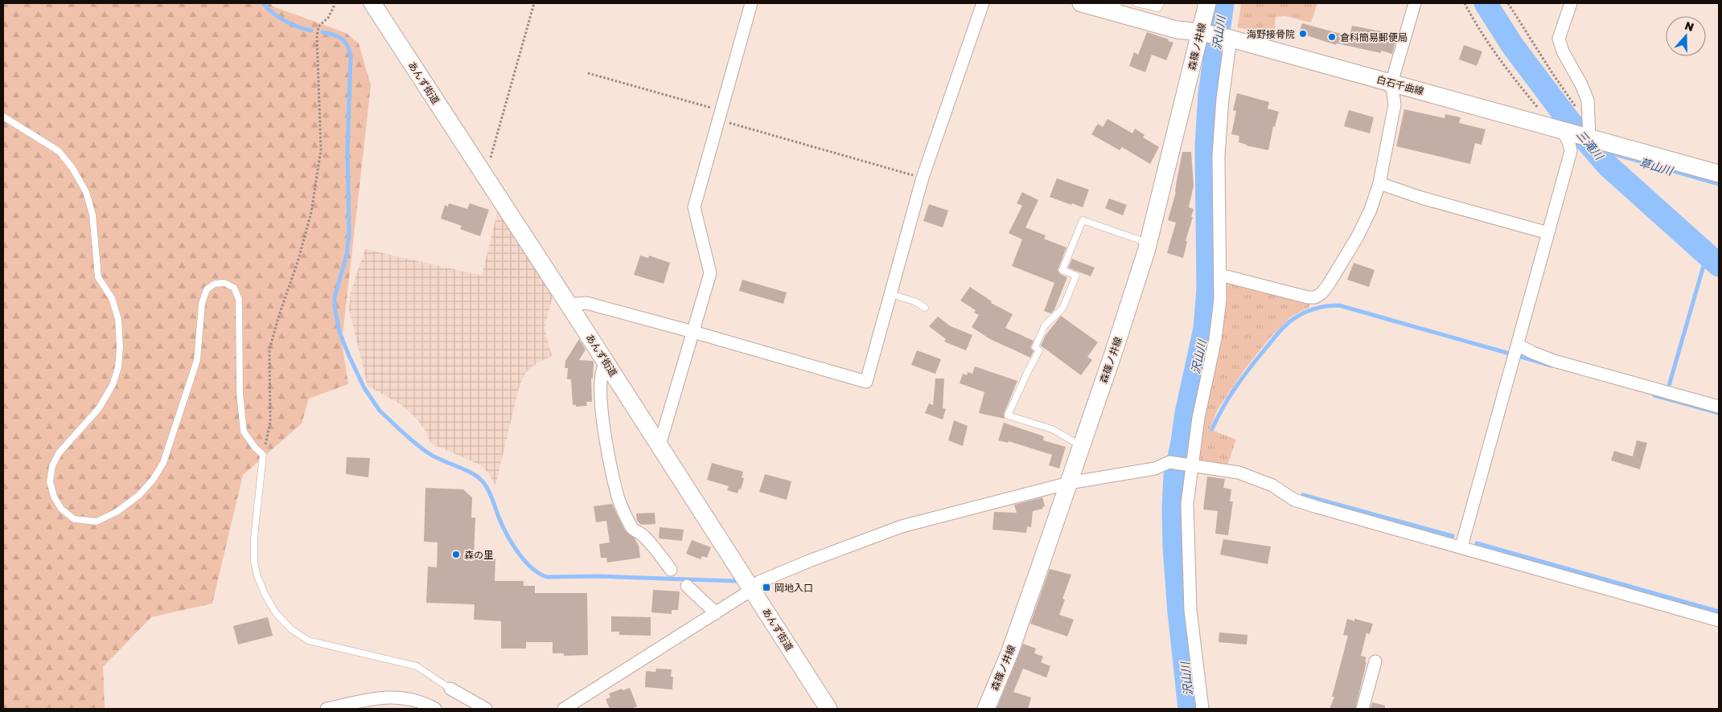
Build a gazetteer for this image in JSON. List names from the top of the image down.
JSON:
{
  "streets": {
    "main road": ["森篠ノ井線", "あんず街道", "白石千曲線"]
  },
  "crossings": [
    ["森篠ノ井線", "白石千曲線"]
  ],
  "water": ["沢山川", "三滝川", "草山川"],
  "places": {
    "other": ["海野接骨院", "倉科簡易郵便局", "森の里"],
    "transit": ["岡地入口"]
  },
  "north": "top"
}
